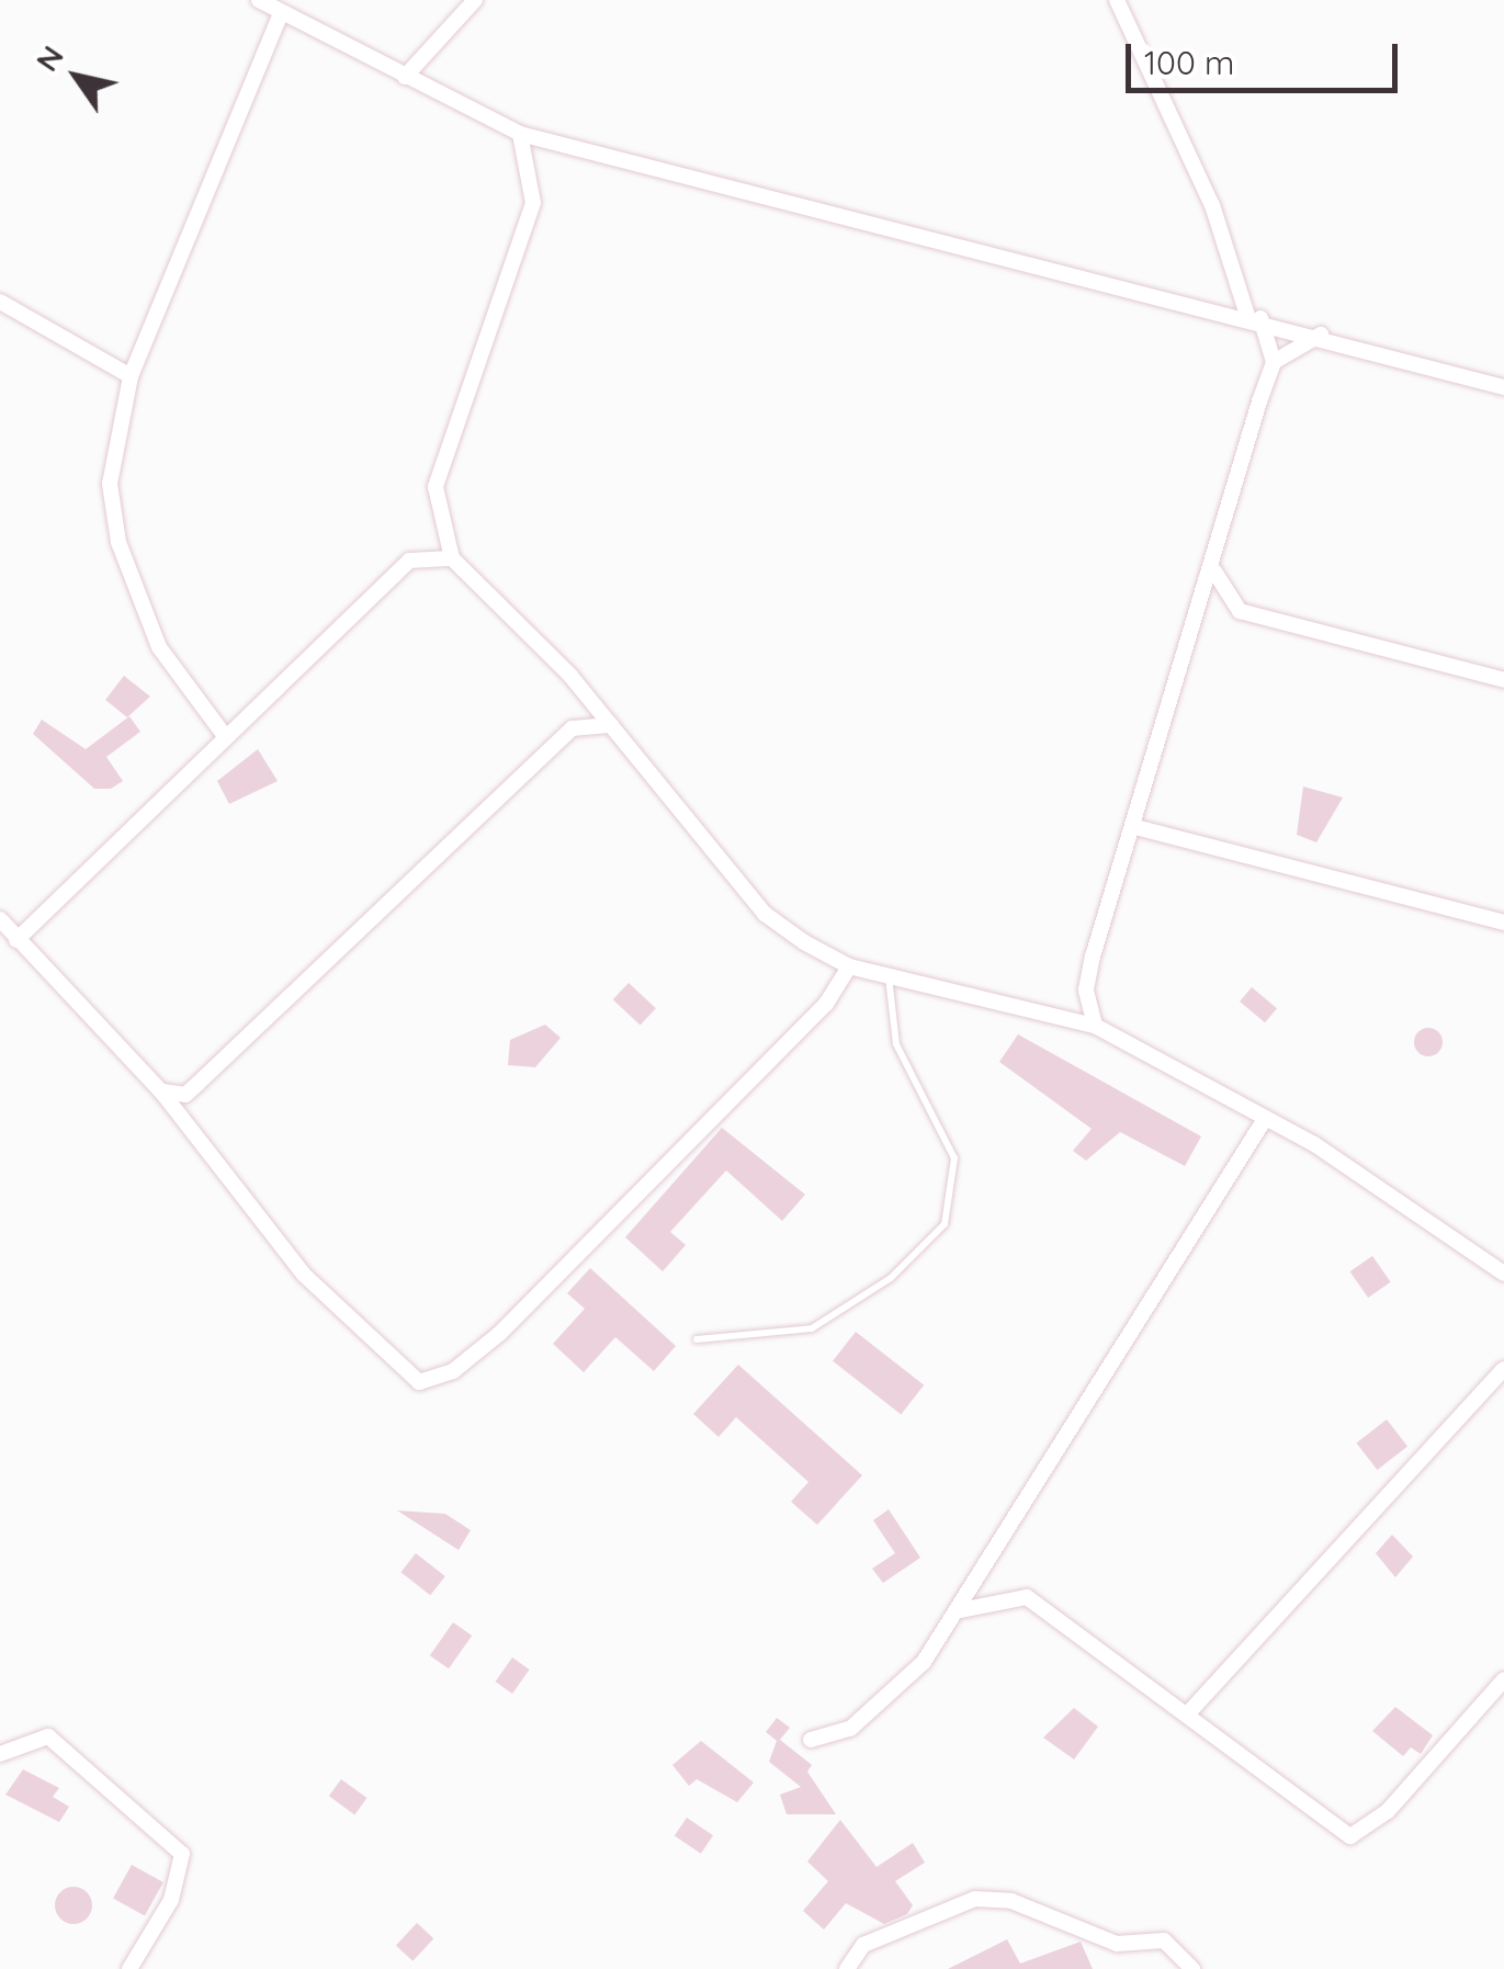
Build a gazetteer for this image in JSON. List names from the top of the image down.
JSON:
{
  "scale_bar": "100 m",
  "north": "top left"
}
